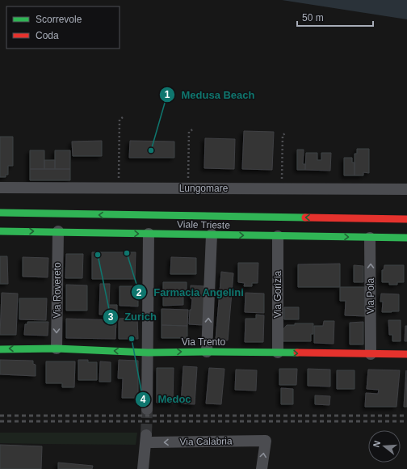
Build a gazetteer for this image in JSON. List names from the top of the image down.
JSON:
{
  "streets": {
    "street": [
      "Lungomare",
      "Viale Trieste",
      "Via Rovereto",
      "Via Gorizia",
      "Via Pola",
      "Via Trento",
      "Via Calabria"
    ]
  },
  "crossings": [
    ["Viale Trieste", "Via Rovereto"],
    ["Viale Trieste", "Via Gorizia"],
    ["Viale Trieste", "Via Pola"],
    ["Via Rovereto", "Via Trento"],
    ["Via Gorizia", "Via Trento"],
    ["Via Pola", "Via Trento"]
  ],
  "one_way": ["Via Pola"],
  "places": [
    "Medusa Beach",
    "Farmacia Angelini",
    "Zurich",
    "Medoc"
  ],
  "legend": ["Scorrevole", "Coda"],
  "scale_bar": "50 m",
  "north": "left"
}
